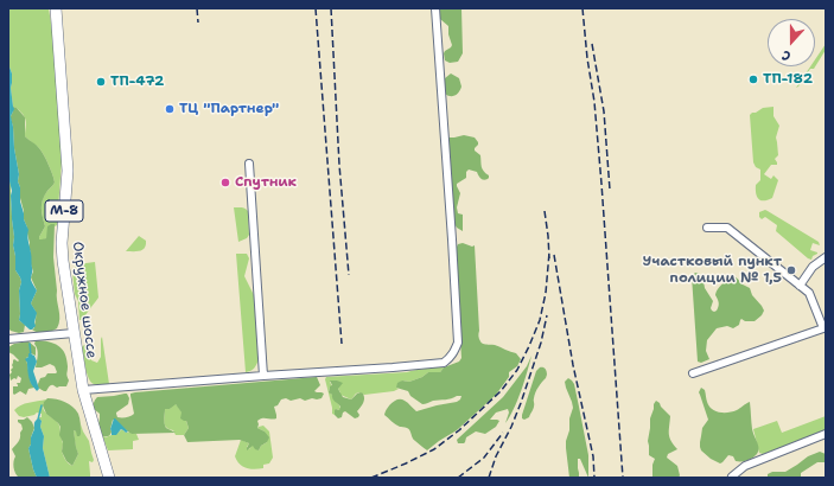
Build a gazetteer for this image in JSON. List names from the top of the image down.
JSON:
{
  "streets": {
    "main road": ["М-8", "Окружное шоссе"]
  },
  "places": [
    "ТП-182",
    "ТП-472",
    "ТЦ \"Партнер\"",
    "Спутник",
    "Участковый пункт полиции № 1,5"
  ],
  "north": "bottom"
}
